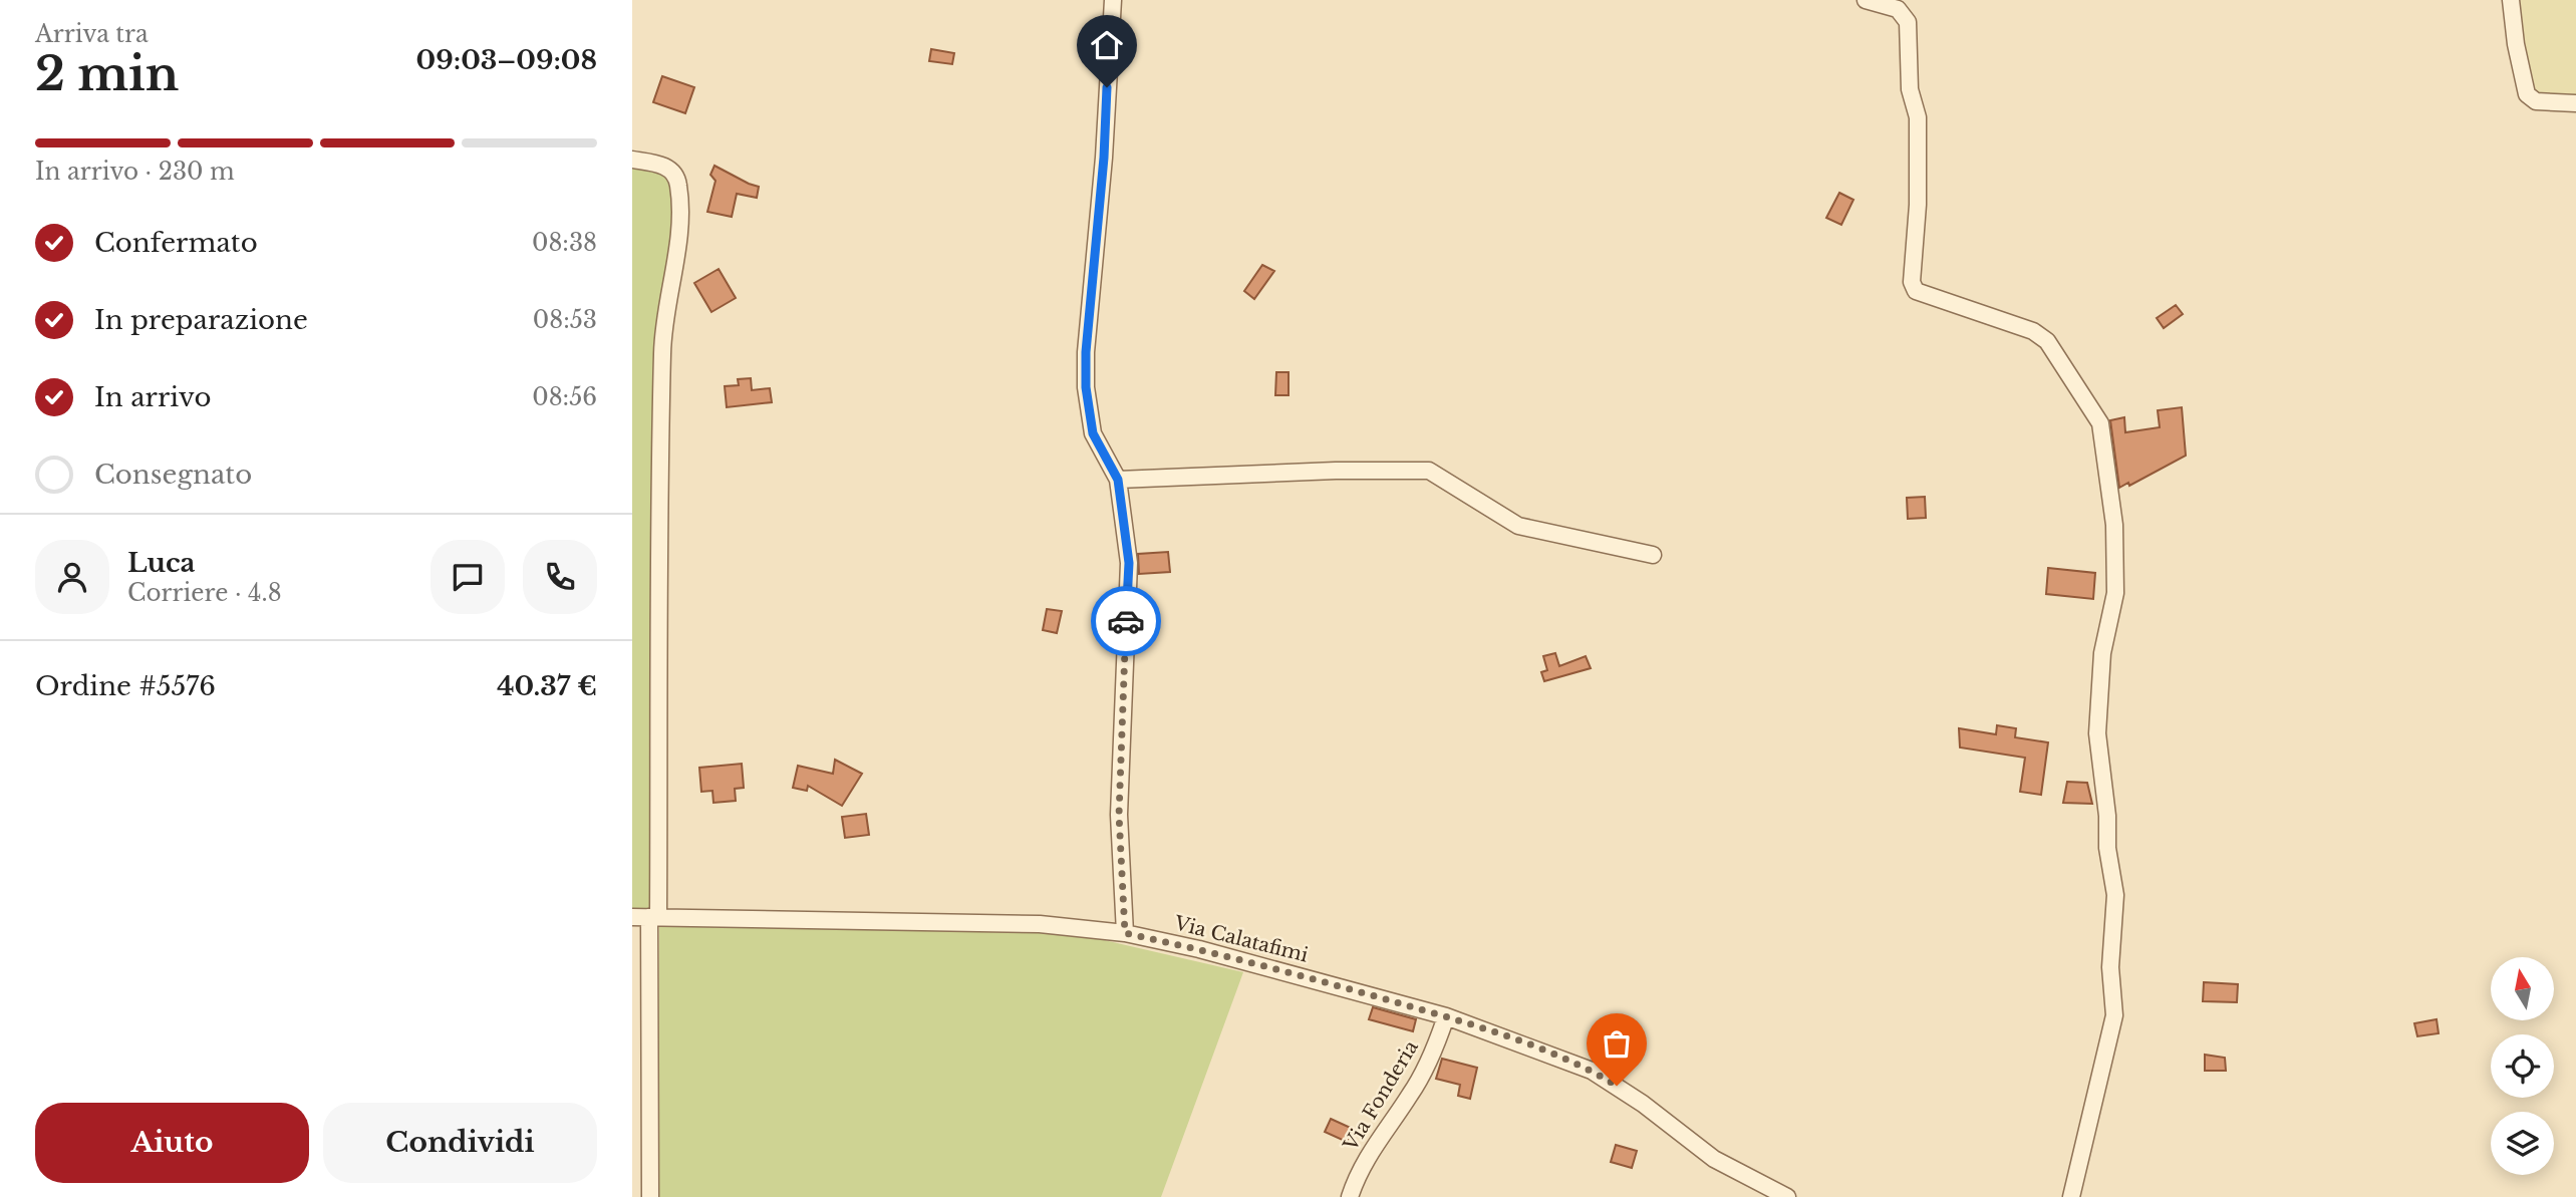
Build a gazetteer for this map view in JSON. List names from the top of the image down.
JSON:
{
  "streets": {
    "street": ["Via Calatafimi", "Via Fonderia"]
  },
  "crossings": [
    ["Via Calatafimi", "Via Fonderia"]
  ],
  "north": "top",
  "page": {
    "heading": ["2 min", "Arriva tra", "09:03–09:08"],
    "panel": [
      "Luca",
      "Corriere · 4.8",
      "Ordine #5576",
      "40.37 €"
    ],
    "bar": "In arrivo · 230 m",
    "list": [
      ["Confermato", "08:38"],
      ["In preparazione", "08:53"],
      ["In arrivo", "08:56"],
      "Consegnato"
    ],
    "buttons": ["Aiuto", "Condividi"]
  }
}
